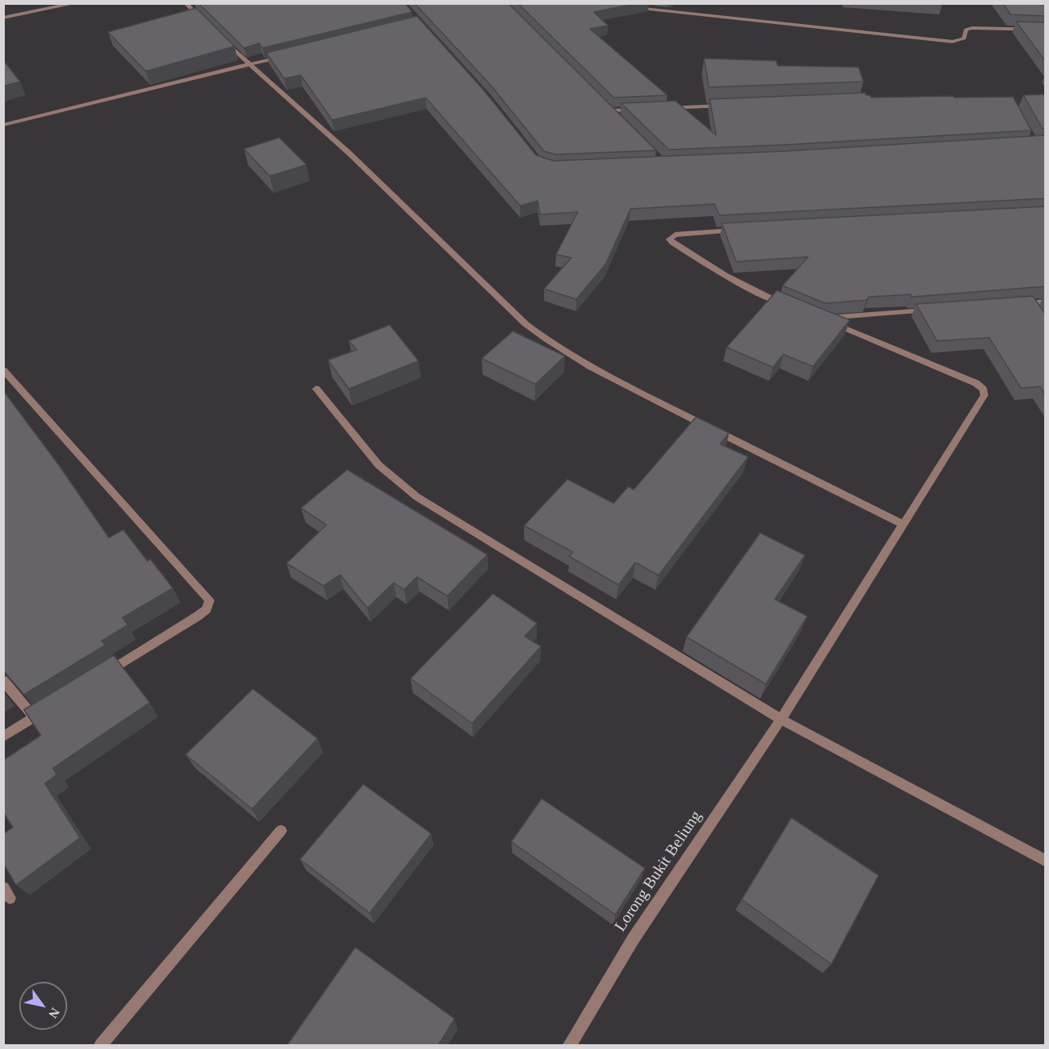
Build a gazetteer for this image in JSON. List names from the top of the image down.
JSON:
{
  "streets": {
    "street": ["Lorong Bukit Beliung"]
  },
  "north": "bottom right"
}
